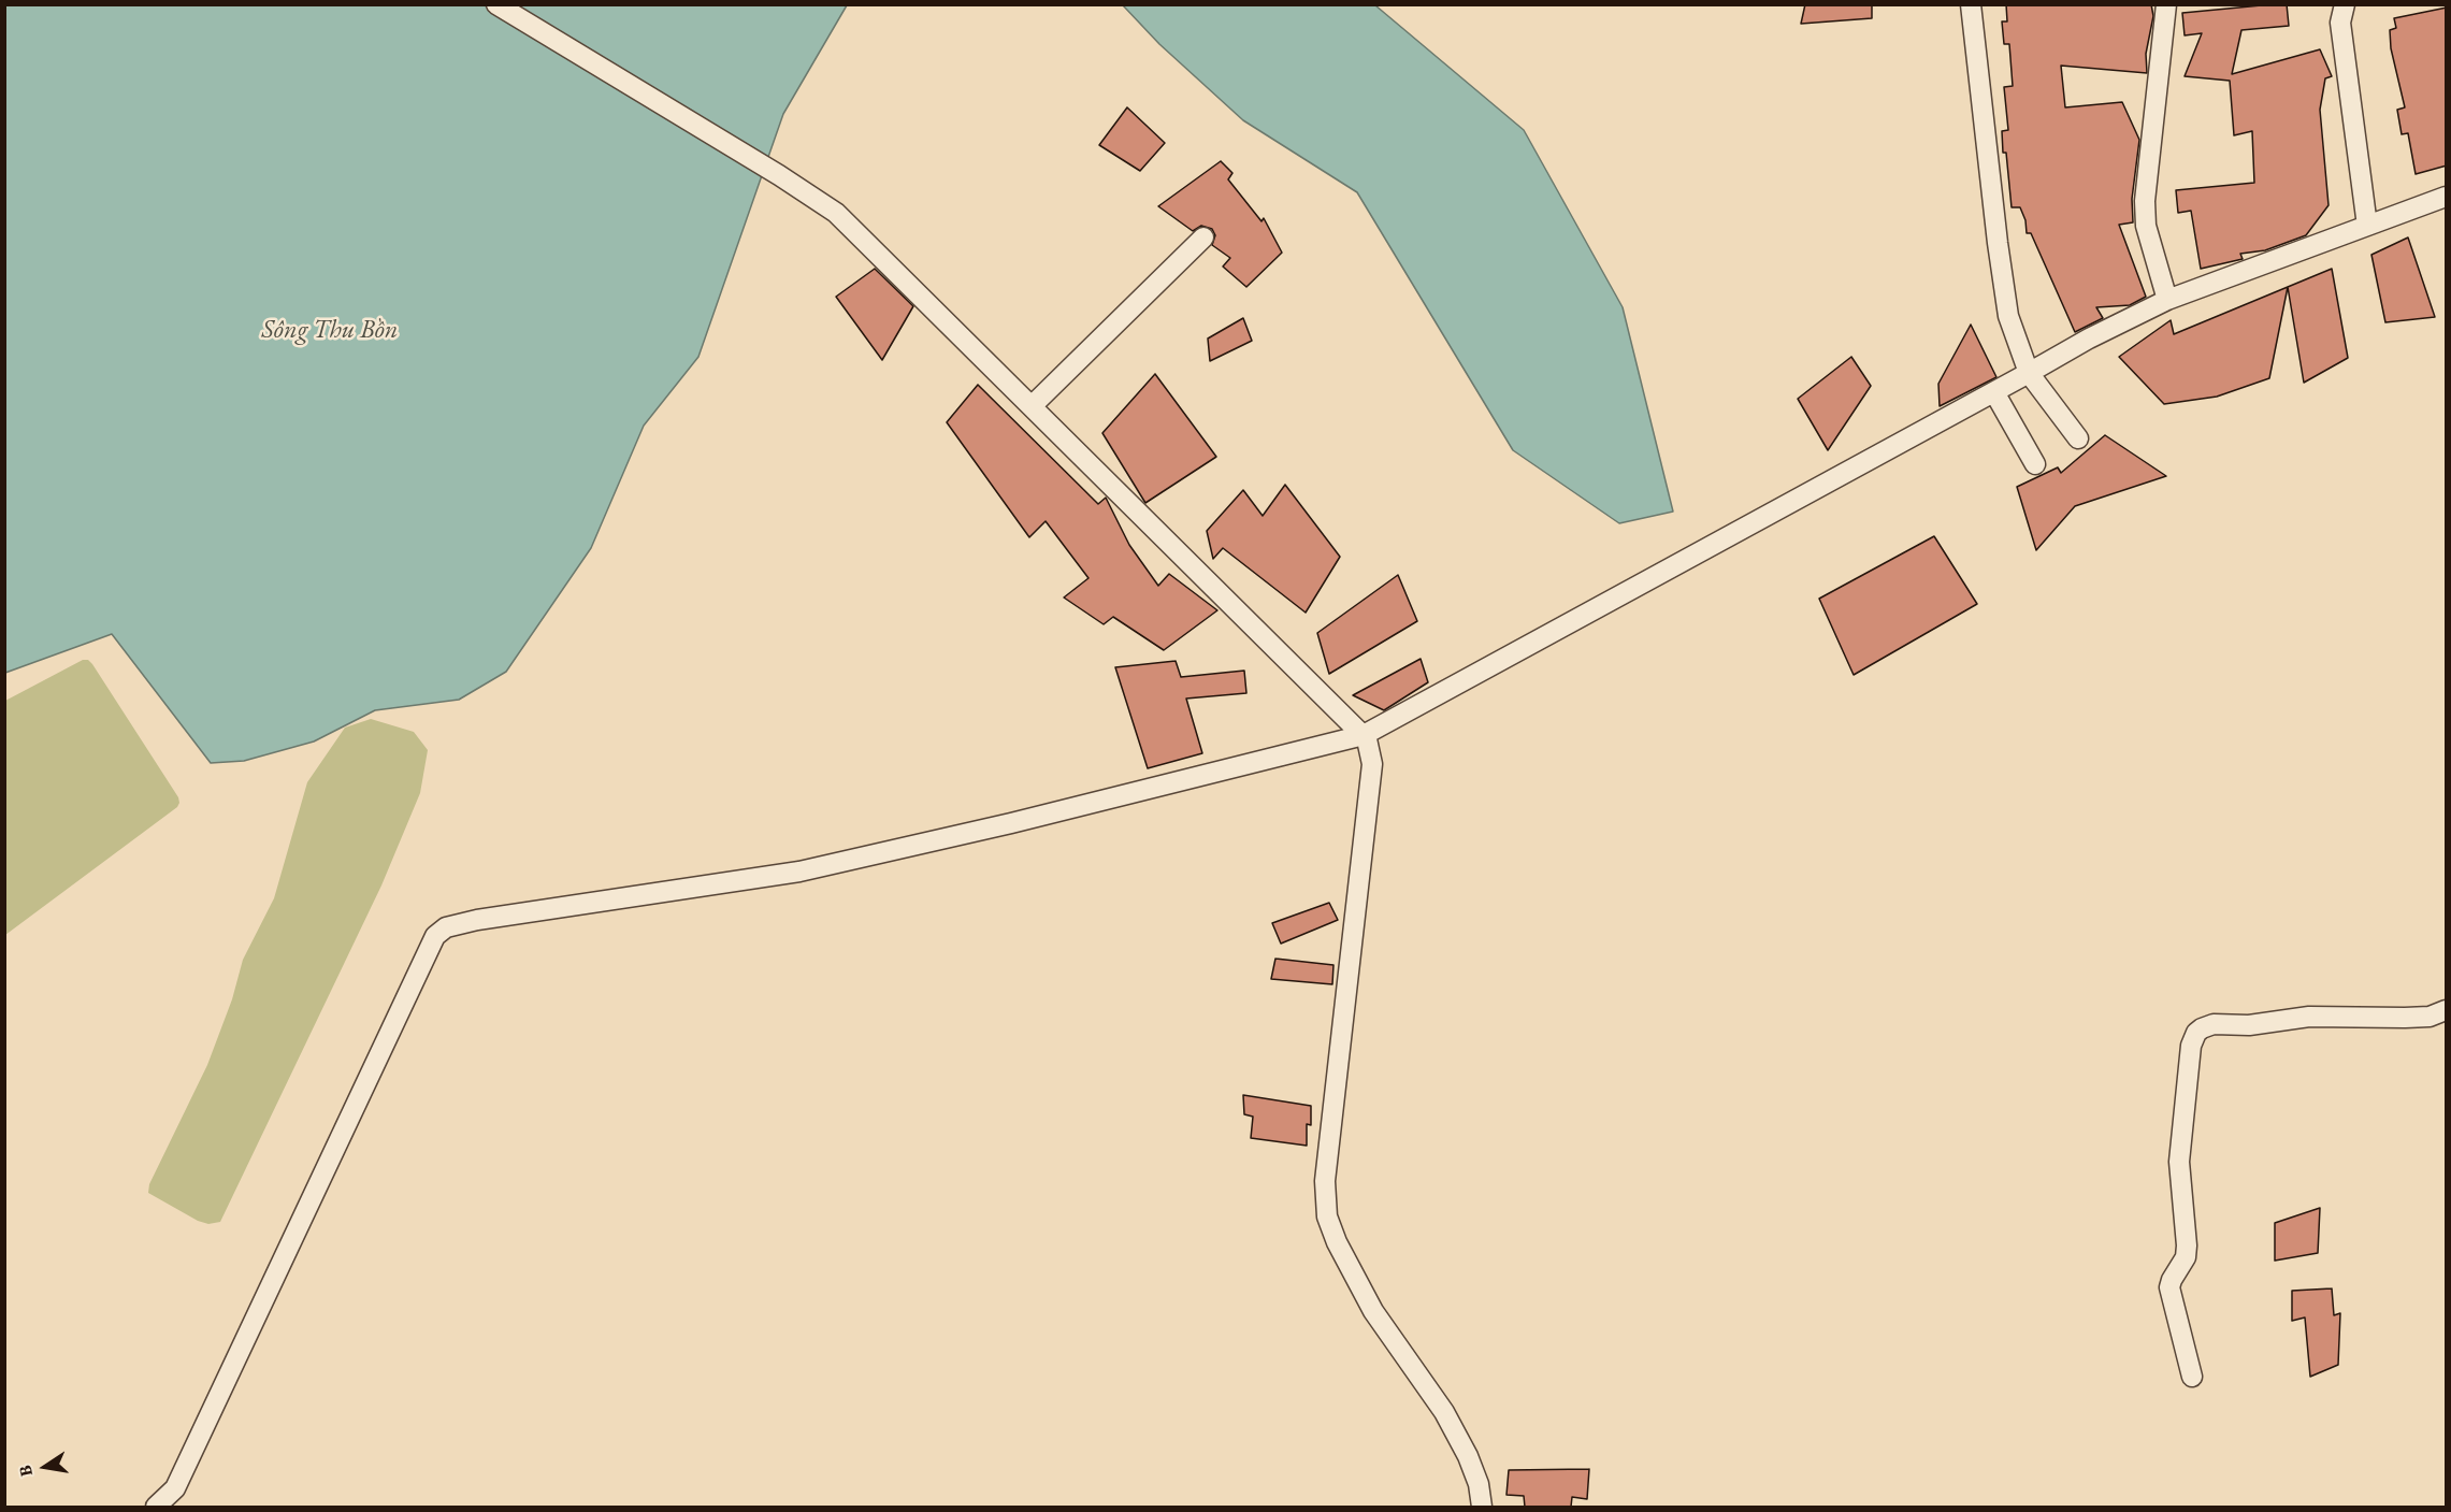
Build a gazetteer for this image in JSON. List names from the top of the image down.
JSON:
{
  "water": ["Sông Thu Bồn"],
  "north": "left"
}
